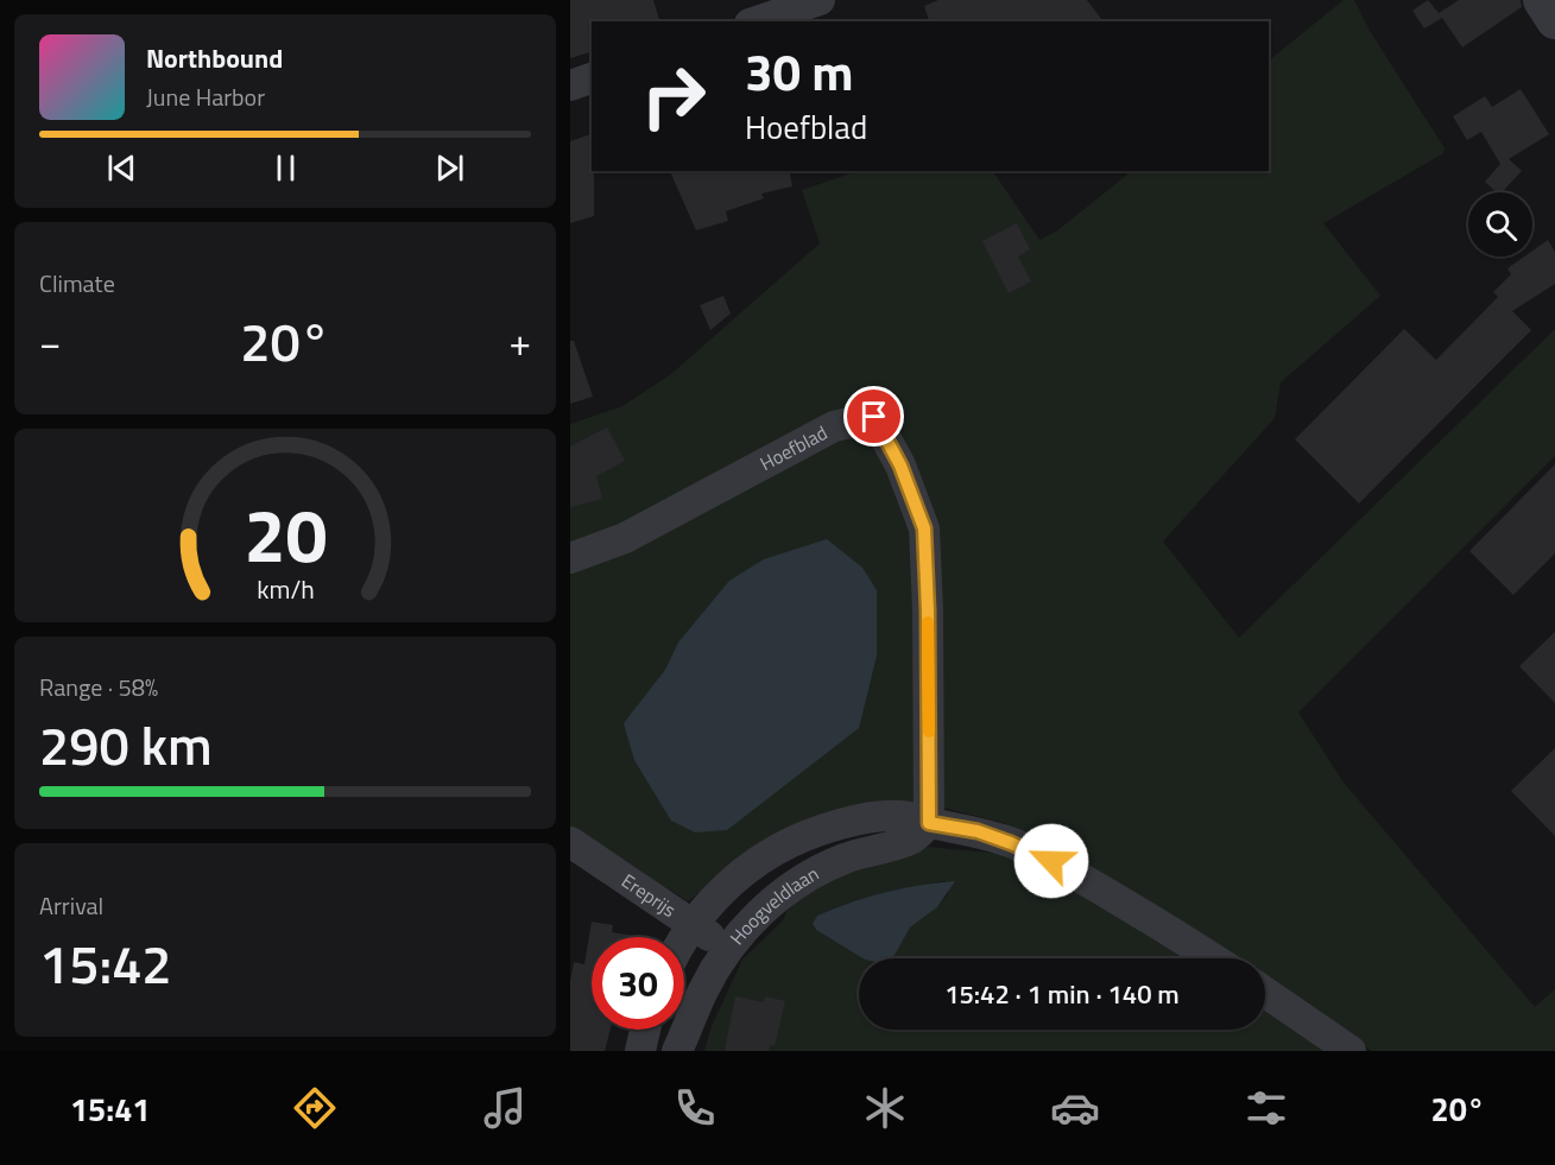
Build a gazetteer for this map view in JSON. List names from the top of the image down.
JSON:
{
  "streets": {
    "street": ["Hoefblad", "Ereprijs", "Hoogveldlaan"]
  },
  "crossings": [
    ["Hoefblad", "Hoogveldlaan"],
    ["Ereprijs", "Hoogveldlaan"]
  ],
  "page": {
    "turn": ["30 m", "Hoefblad"],
    "song": ["Northbound", "June Harbor"],
    "tile": [
      "Climate",
      ["Range · 58%", "290 km"],
      ["Arrival", "15:42"]
    ],
    "heat": ["−", "20°", "+"],
    "limit": "30",
    "trip": "15:42 · 1 min · 140 m",
    "tabs": ["15:41", "20°"],
    "gauge": ["20", "km/h"]
  }
}
